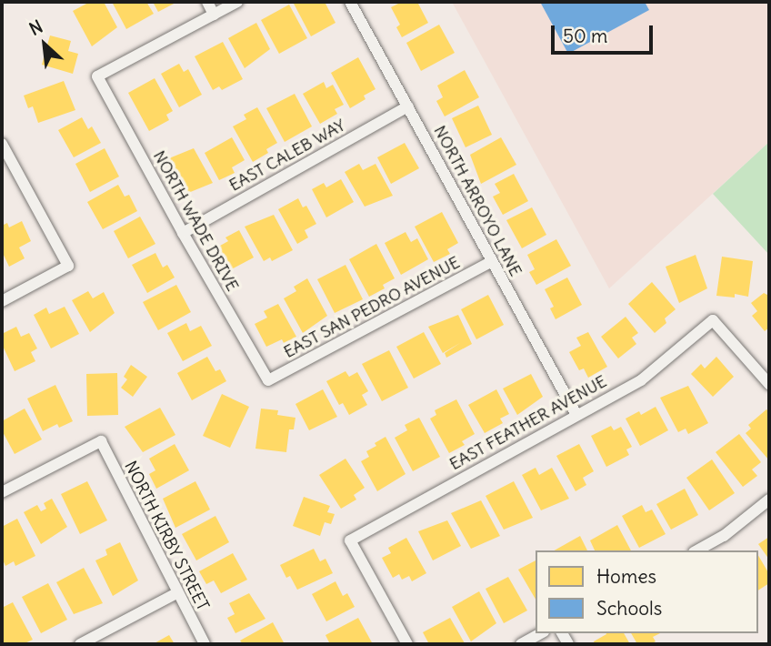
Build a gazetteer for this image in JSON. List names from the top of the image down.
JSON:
{
  "streets": {
    "street": [
      "EAST CALEB WAY",
      "NORTH ARROYO LANE",
      "NORTH WADE DRIVE",
      "EAST SAN PEDRO AVENUE",
      "EAST FEATHER AVENUE",
      "NORTH KIRBY STREET"
    ]
  },
  "crossings": [
    ["EAST CALEB WAY", "NORTH ARROYO LANE"],
    ["EAST CALEB WAY", "NORTH WADE DRIVE"],
    ["NORTH ARROYO LANE", "EAST SAN PEDRO AVENUE"],
    ["NORTH ARROYO LANE", "EAST FEATHER AVENUE"],
    ["NORTH WADE DRIVE", "EAST SAN PEDRO AVENUE"]
  ],
  "legend": ["Homes", "Schools"],
  "scale_bar": "50 m",
  "north": "top left"
}
